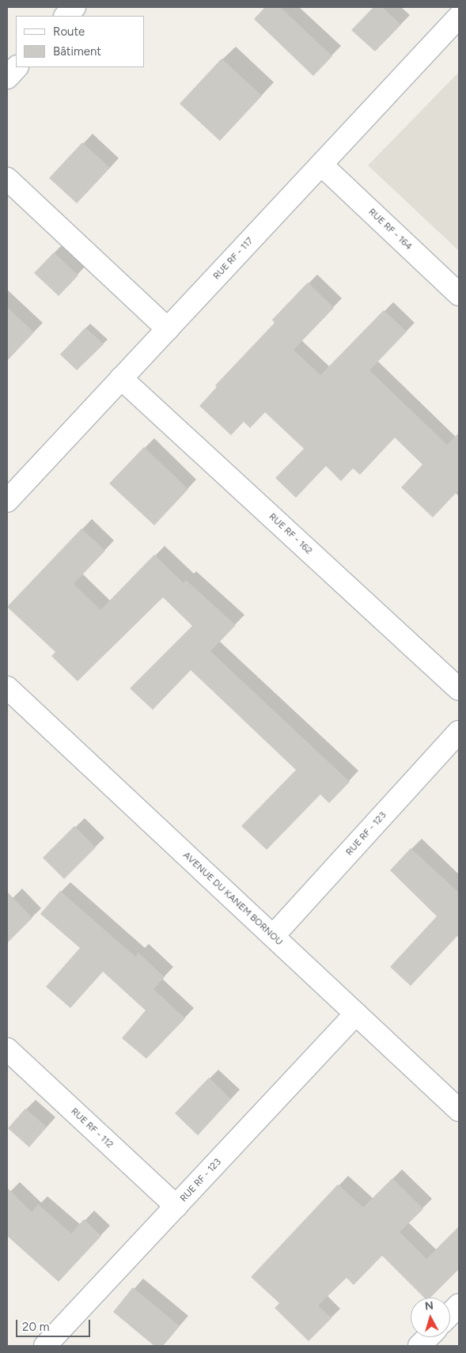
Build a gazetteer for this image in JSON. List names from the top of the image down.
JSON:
{
  "streets": {
    "street": [
      "RUE RF - 164",
      "RUE RF - 117",
      "RUE RF - 162",
      "RUE RF - 123",
      "AVENUE DU KANEM BORNOU",
      "RUE RF - 112"
    ]
  },
  "crossings": [
    ["RUE RF - 164", "RUE RF - 117"],
    ["RUE RF - 117", "RUE RF - 162"],
    ["RUE RF - 123", "AVENUE DU KANEM BORNOU"],
    ["RUE RF - 123", "RUE RF - 112"]
  ],
  "legend": ["Route", "Bâtiment"],
  "scale_bar": "20 m",
  "north": "top"
}
